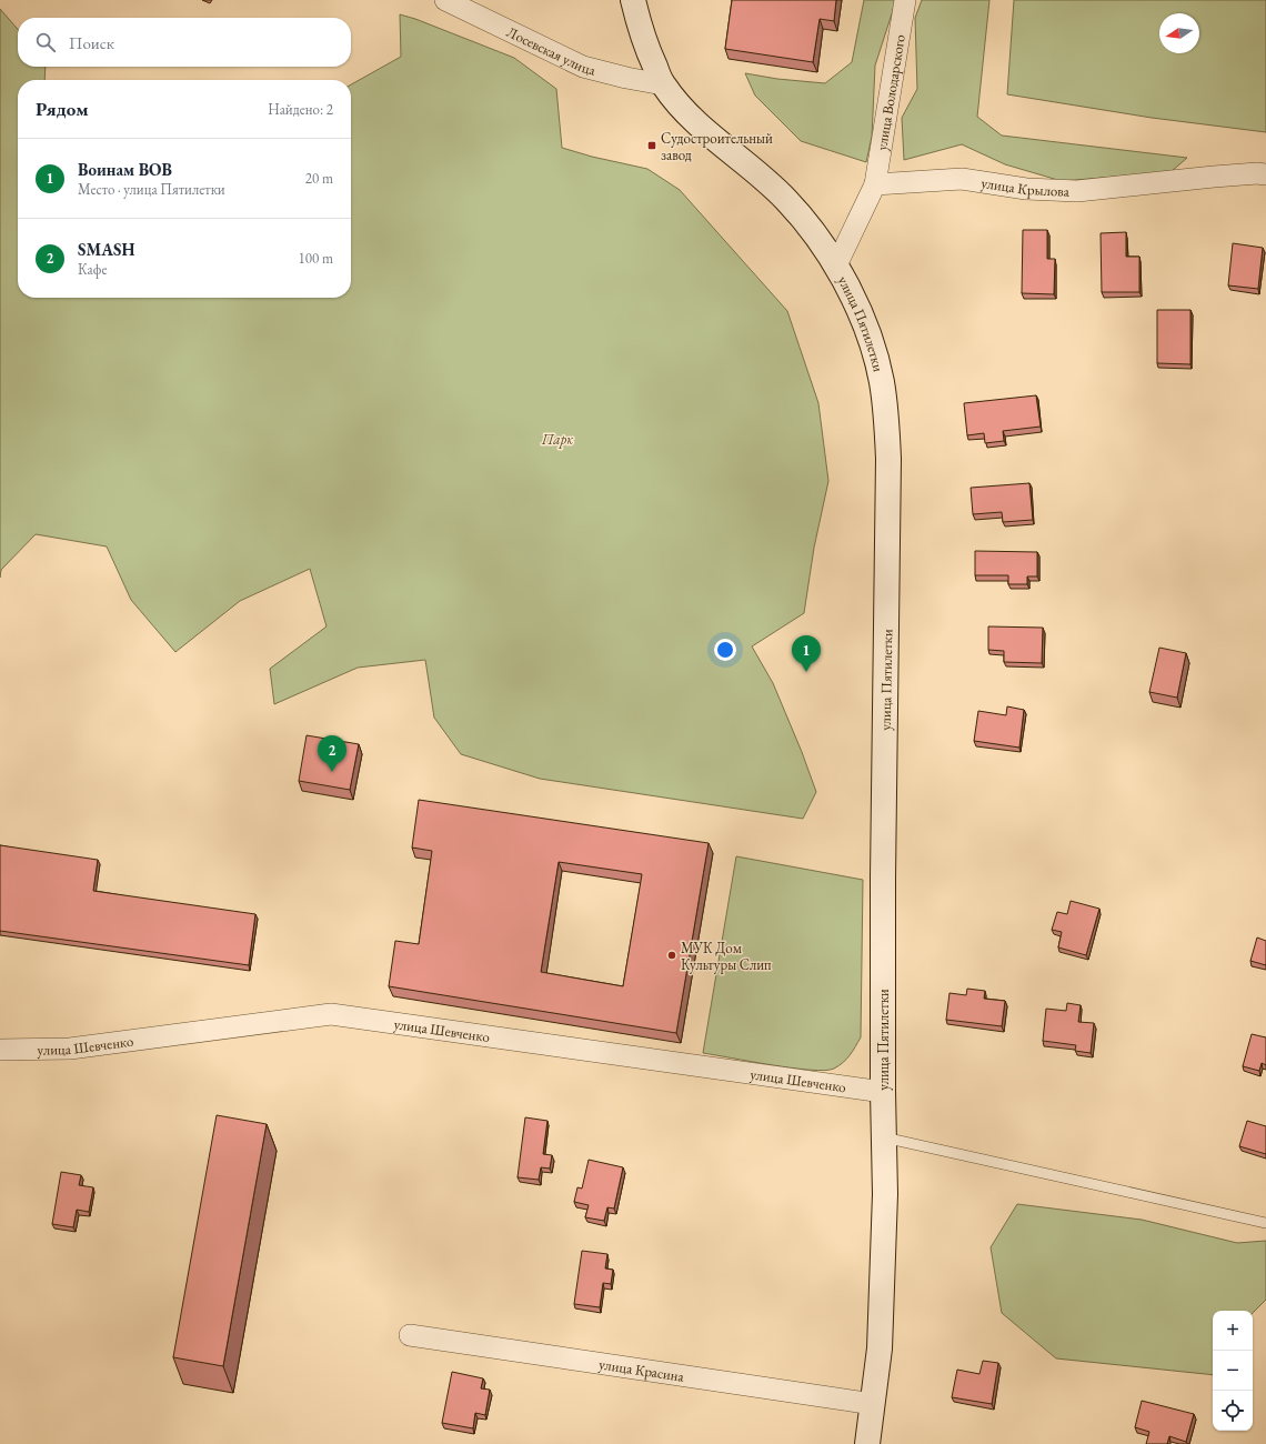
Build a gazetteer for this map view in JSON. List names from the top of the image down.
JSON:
{
  "streets": {
    "main road": ["улица Пятилетки"],
    "street": [
      "Лосевская улица",
      "улица Володарского",
      "улица Крылова",
      "улица Шевченко",
      "улица Красина"
    ]
  },
  "crossings": [
    ["Лосевская улица", "улица Пятилетки"],
    ["улица Володарского", "улица Крылова"],
    ["улица Пятилетки", "улица Шевченко"],
    ["улица Пятилетки", "улица Красина"]
  ],
  "parks": ["Парк"],
  "places": {
    "transit": ["Судостроительный завод"],
    "other": ["МУК Дом Культуры Слип"]
  },
  "north": "left",
  "page": {
    "search": "Поиск",
    "heading": ["Рядом", "Найдено: 2"],
    "list": [
      {
        "mark": "1",
        "name": "Воинам ВОВ",
        "note": "Место · улица Пятилетки",
        "value": "20 m"
      },
      {
        "mark": "2",
        "name": "SMASH",
        "note": "Кафе",
        "value": "100 m"
      }
    ],
    "pins": ["1", "2"],
    "map_buttons": ["+", "−"]
  }
}
